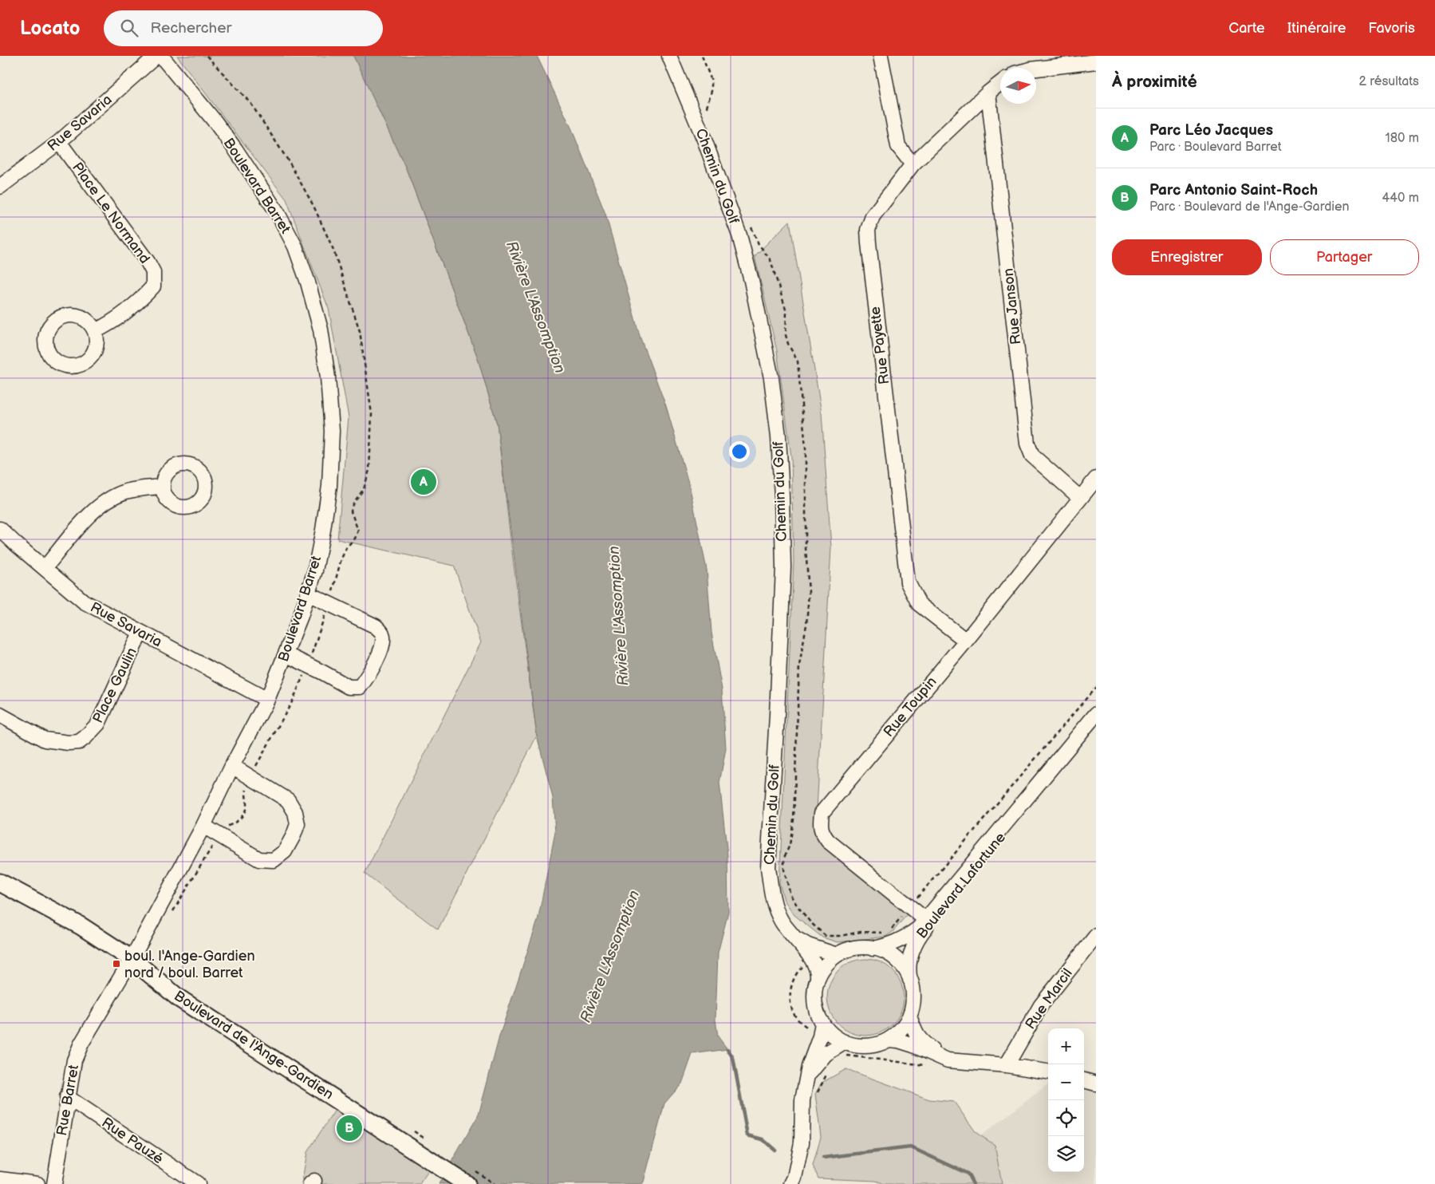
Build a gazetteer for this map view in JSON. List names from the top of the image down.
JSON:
{
  "streets": {
    "main road": ["Boulevard de l'Ange-Gardien"],
    "street": [
      "Rue Savaria",
      "Chemin du Golf",
      "Boulevard Barret",
      "Place Le Normand",
      "Rue Janson",
      "Rue Payette",
      "Place Gaulin",
      "Rue Toupin",
      "Boulevard Lafortune",
      "Rue Marcil",
      "Rue Barret",
      "Rue Pauzé"
    ]
  },
  "crossings": [
    ["Rue Savaria", "Boulevard Barret"],
    ["Rue Savaria", "Place Le Normand"],
    ["Rue Savaria", "Place Gaulin"],
    ["Chemin du Golf", "Boulevard Lafortune"],
    ["Boulevard Barret", "Boulevard de l'Ange-Gardien"],
    ["Boulevard Barret", "Rue Barret"],
    ["Rue Janson", "Rue Payette"],
    ["Rue Janson", "Rue Toupin"],
    ["Rue Payette", "Rue Toupin"],
    ["Rue Toupin", "Boulevard Lafortune"],
    ["Boulevard de l'Ange-Gardien", "Rue Barret"],
    ["Rue Barret", "Rue Pauzé"]
  ],
  "water": ["Rivière L'Assomption"],
  "places": {
    "transit": ["boul. l'Ange-Gardien nord / boul. Barret"]
  },
  "north": "right",
  "page": {
    "header": "Locato",
    "search": "Rechercher",
    "nav": ["Carte", "Itinéraire", "Favoris"],
    "heading": ["À proximité", "2 résultats"],
    "list": [
      {
        "mark": "A",
        "name": "Parc Léo Jacques",
        "note": "Parc · Boulevard Barret",
        "value": "180 m"
      },
      {
        "mark": "B",
        "name": "Parc Antonio Saint-Roch",
        "note": "Parc · Boulevard de l'Ange-Gardien",
        "value": "440 m"
      }
    ],
    "buttons": ["Enregistrer", "Partager"],
    "pins": ["A", "B"],
    "map_buttons": ["+", "−"]
  }
}
